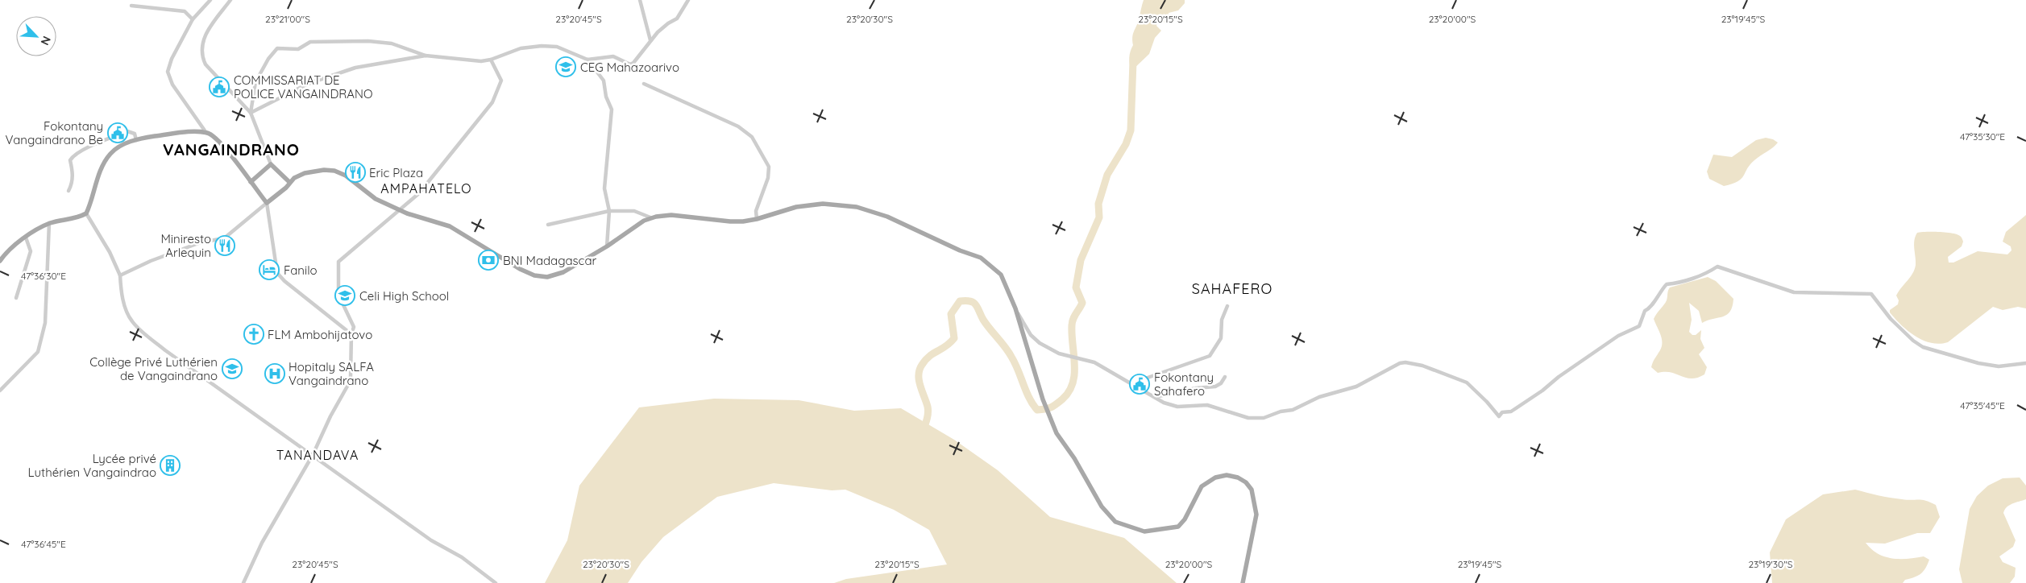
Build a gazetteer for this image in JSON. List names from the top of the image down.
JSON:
{
  "districts": [
    "VANGAINDRANO",
    "AMPAHATELO",
    "SAHAFERO",
    "TANANDAVA"
  ],
  "places": {
    "school or university": ["CEG Mahazoarivo", "Celi High School", "Collège Privé Luthérien de Vangaindrano"],
    "public building": ["COMMISSARIAT DE POLICE VANGAINDRANO", "Fokontany Vangaindrano Be", "Fokontany Sahafero"],
    "restaurant": ["Eric Plaza", "Miniresto Arlequin"],
    "bank": ["BNI Madagascar"],
    "hotel": ["Fanilo"],
    "church": ["FLM Ambohijatovo"],
    "hospital": ["Hopitaly SALFA Vangaindrano"],
    "building": ["Lycée privé Luthérien Vangaindrao"]
  },
  "north": "bottom right",
  "coordinates": [
    "23°21'00\"S",
    "23°20'45\"S",
    "23°20'30\"S",
    "23°20'15\"S",
    "23°20'00\"S",
    "23°19'45\"S",
    "47°35'30\"E",
    "47°36'30\"E",
    "47°35'45\"E",
    "47°36'45\"E",
    "23°19'30\"S"
  ]
}
